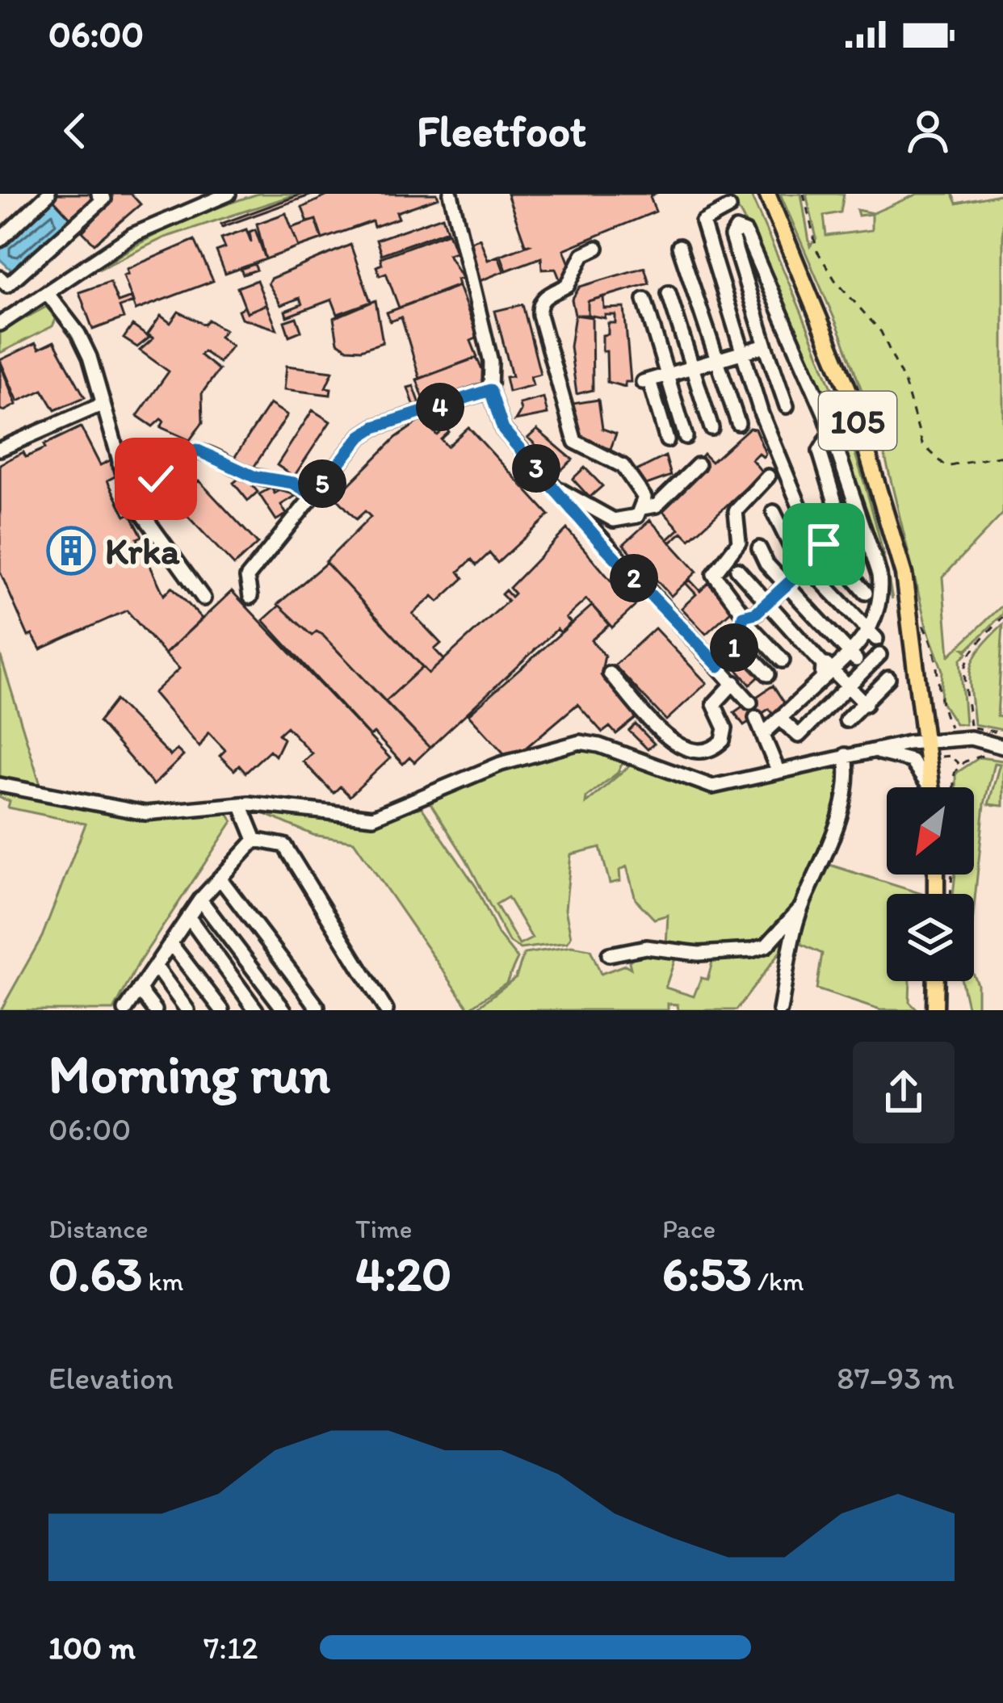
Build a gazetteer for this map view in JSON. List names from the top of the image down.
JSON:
{
  "streets": {
    "main road": ["105"]
  },
  "places": {
    "building": ["Krka"]
  },
  "north": "bottom left",
  "page": {
    "status": "06:00",
    "header": "Fleetfoot",
    "pins": [
      "4",
      "3",
      "5",
      "2",
      "1"
    ],
    "heading": ["Morning run", "06:00"],
    "stats": [
      ["Distance", "0.63 km"],
      ["Time", "4:20"],
      ["Pace", "6:53 /km"]
    ],
    "chart": ["Elevation", "87–93 m"],
    "list": [
      {
        "name": "100 m",
        "note": "7:12"
      }
    ]
  }
}
